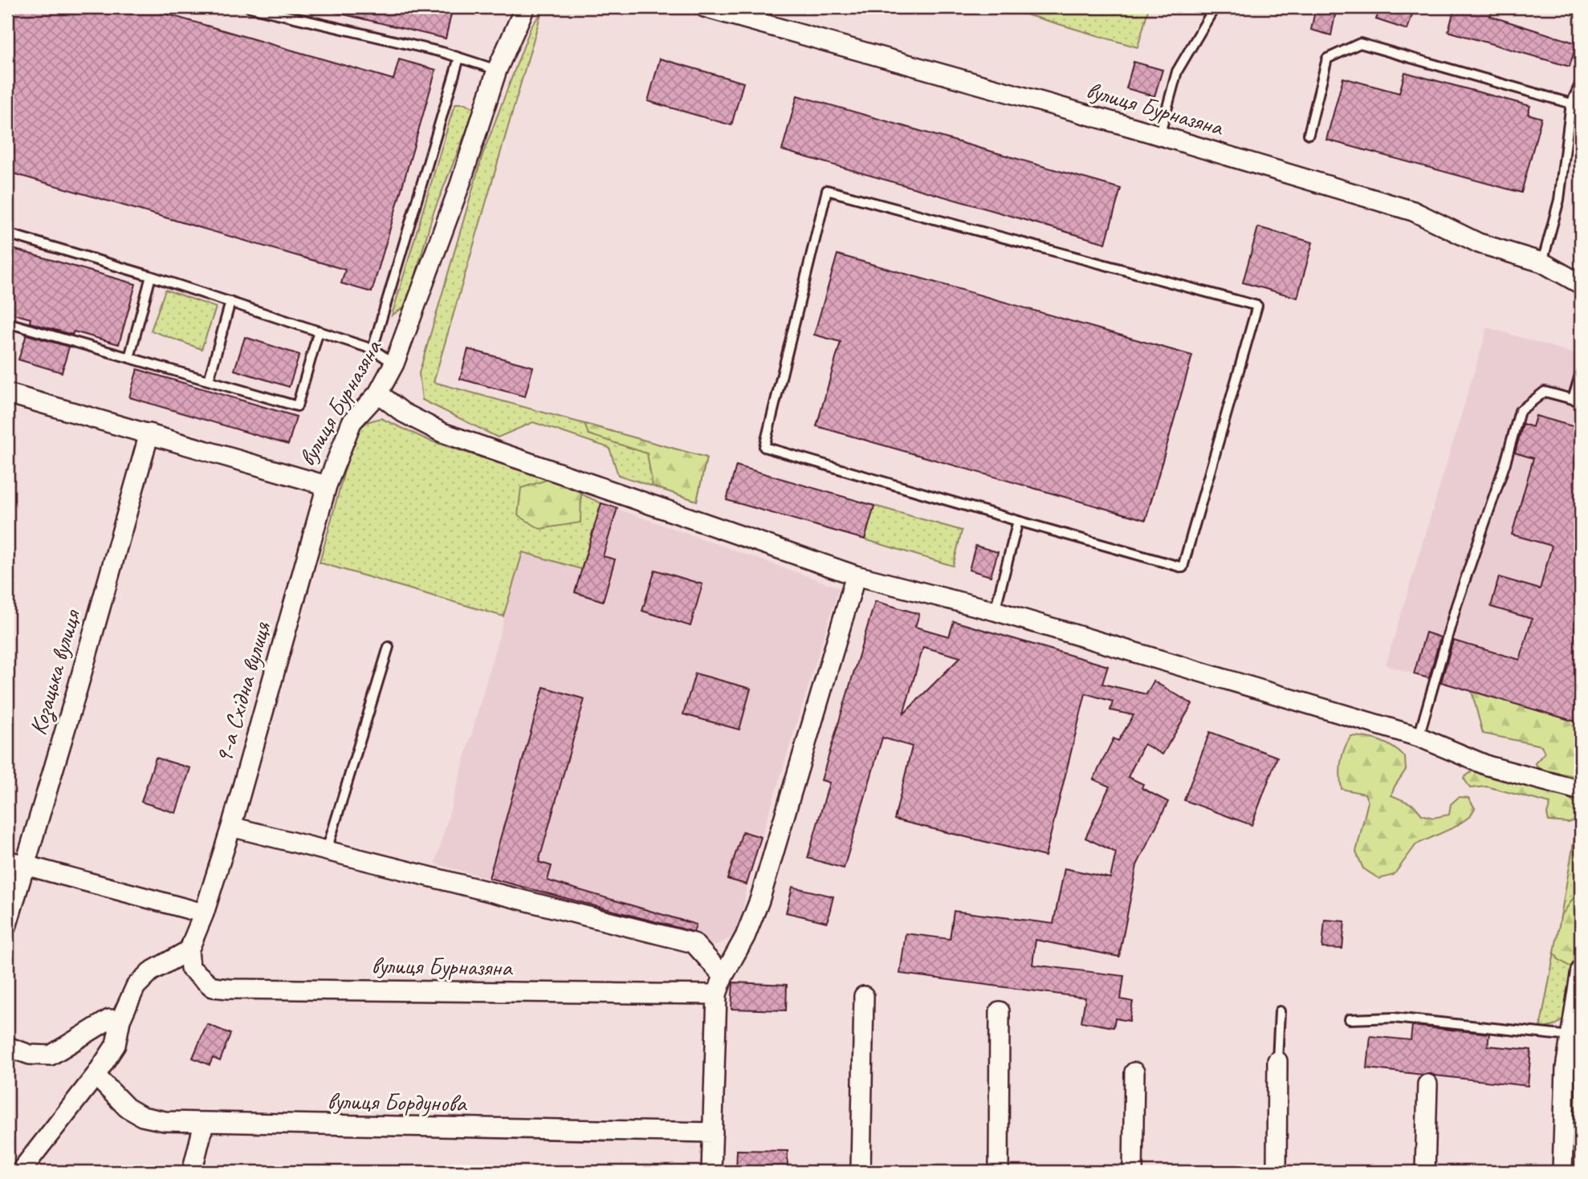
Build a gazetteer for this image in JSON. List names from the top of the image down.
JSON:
{
  "streets": {
    "street": [
      "вулиця Бурназяна",
      "Козацька вулиця",
      "9-а Східна вулиця",
      "вулиця Бордунова"
    ]
  },
  "crossings": [
    ["вулиця Бурназяна", "Козацька вулиця"],
    ["вулиця Бурназяна", "9-а Східна вулиця"]
  ]
}
